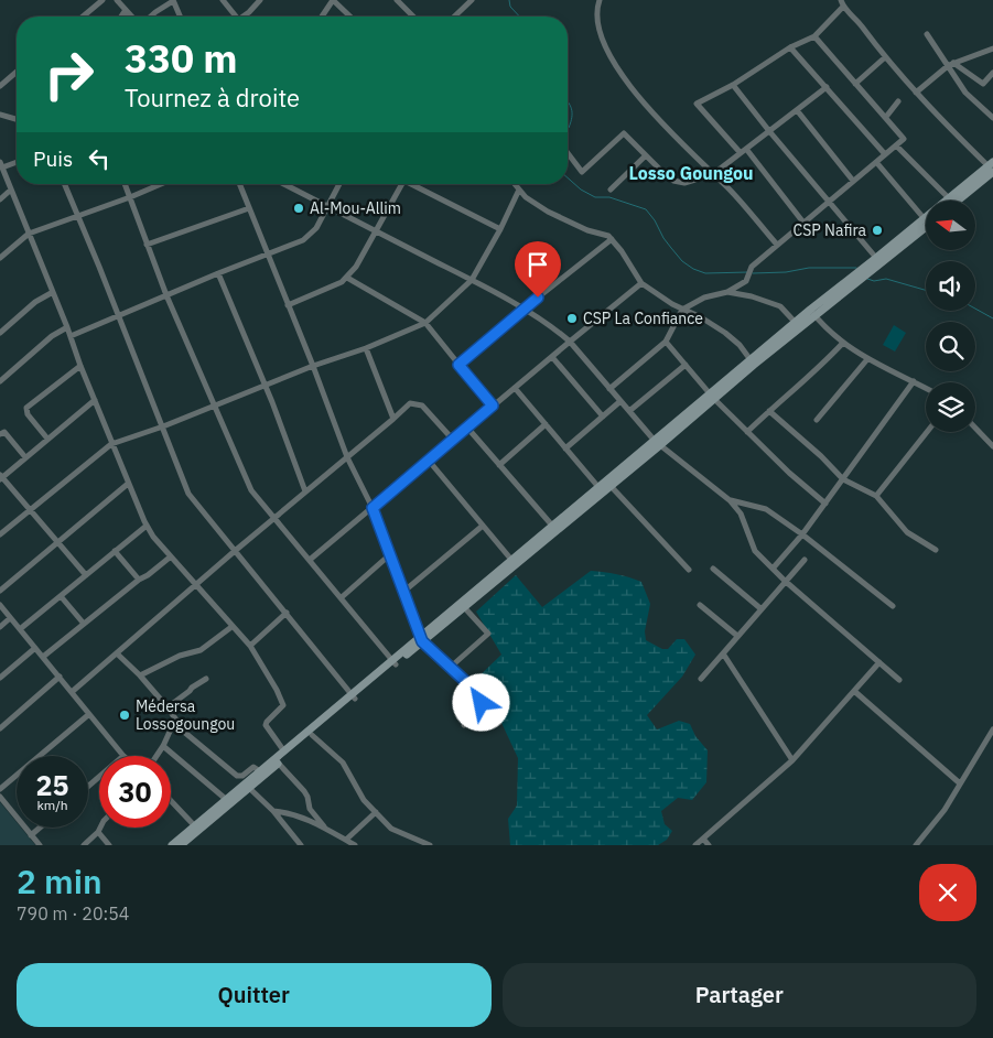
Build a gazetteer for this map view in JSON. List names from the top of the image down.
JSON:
{
  "districts": ["Losso Goungou"],
  "places": [
    "Al-Mou-Allim",
    "CSP Nafira",
    "CSP La Confiance",
    "Médersa Lossogoungou"
  ],
  "north": "left",
  "page": {
    "turn": ["330 m", "Tournez à droite"],
    "then": "Puis",
    "speed": "25 km/h",
    "limit": "30",
    "heading": ["2 min", "790 m · 20:54"],
    "buttons": ["Quitter", "Partager"]
  }
}
